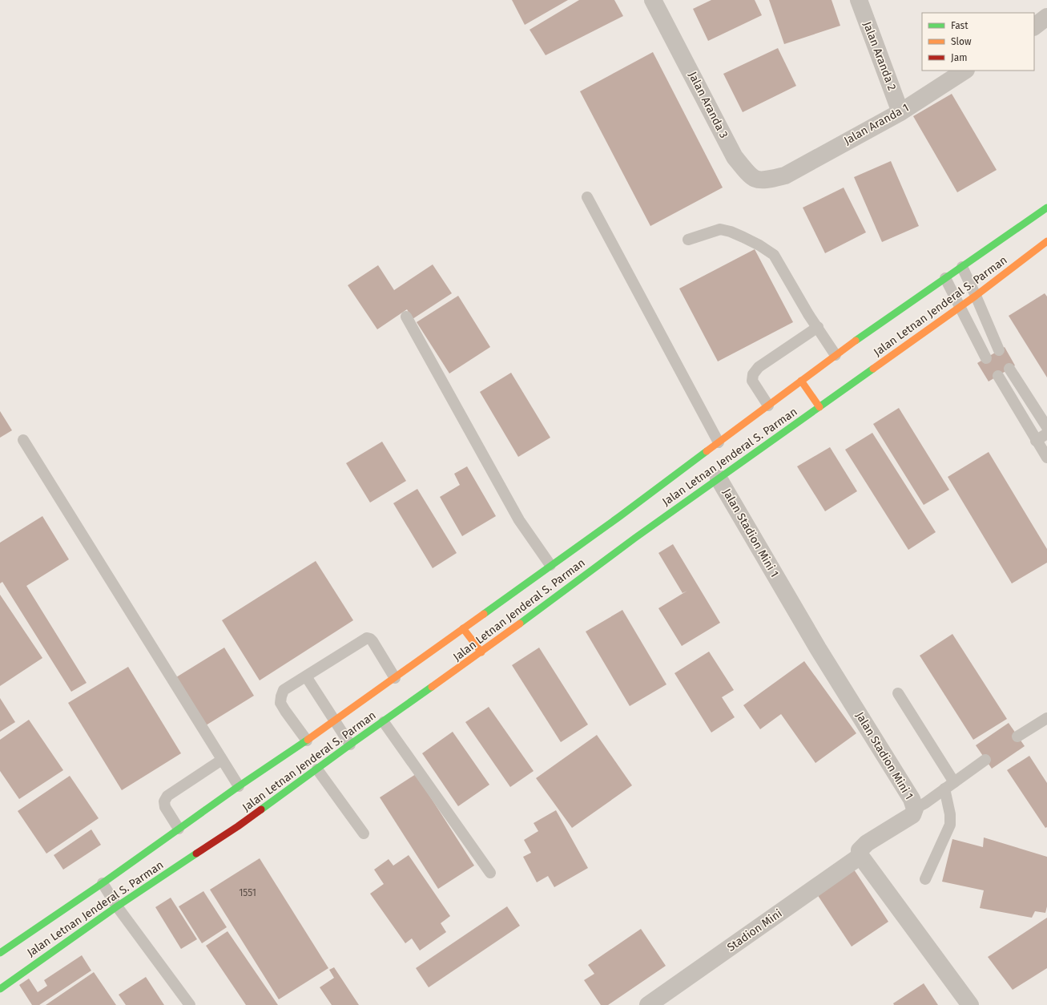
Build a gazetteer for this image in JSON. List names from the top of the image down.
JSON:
{
  "streets": {
    "street": [
      "Jalan Aranda 2",
      "Jalan Aranda 3",
      "Jalan Aranda 1",
      "Jalan Letnan Jenderal S. Parman",
      "Jalan Stadion Mini 1",
      "Stadion Mini"
    ]
  },
  "crossings": [
    ["Jalan Aranda 2", "Jalan Aranda 1"],
    ["Jalan Aranda 3", "Jalan Aranda 1"],
    ["Jalan Letnan Jenderal S. Parman", "Jalan Stadion Mini 1"],
    ["Jalan Stadion Mini 1", "Stadion Mini"]
  ],
  "house_numbers": ["1551"],
  "legend": ["Fast", "Slow", "Jam"]
}
